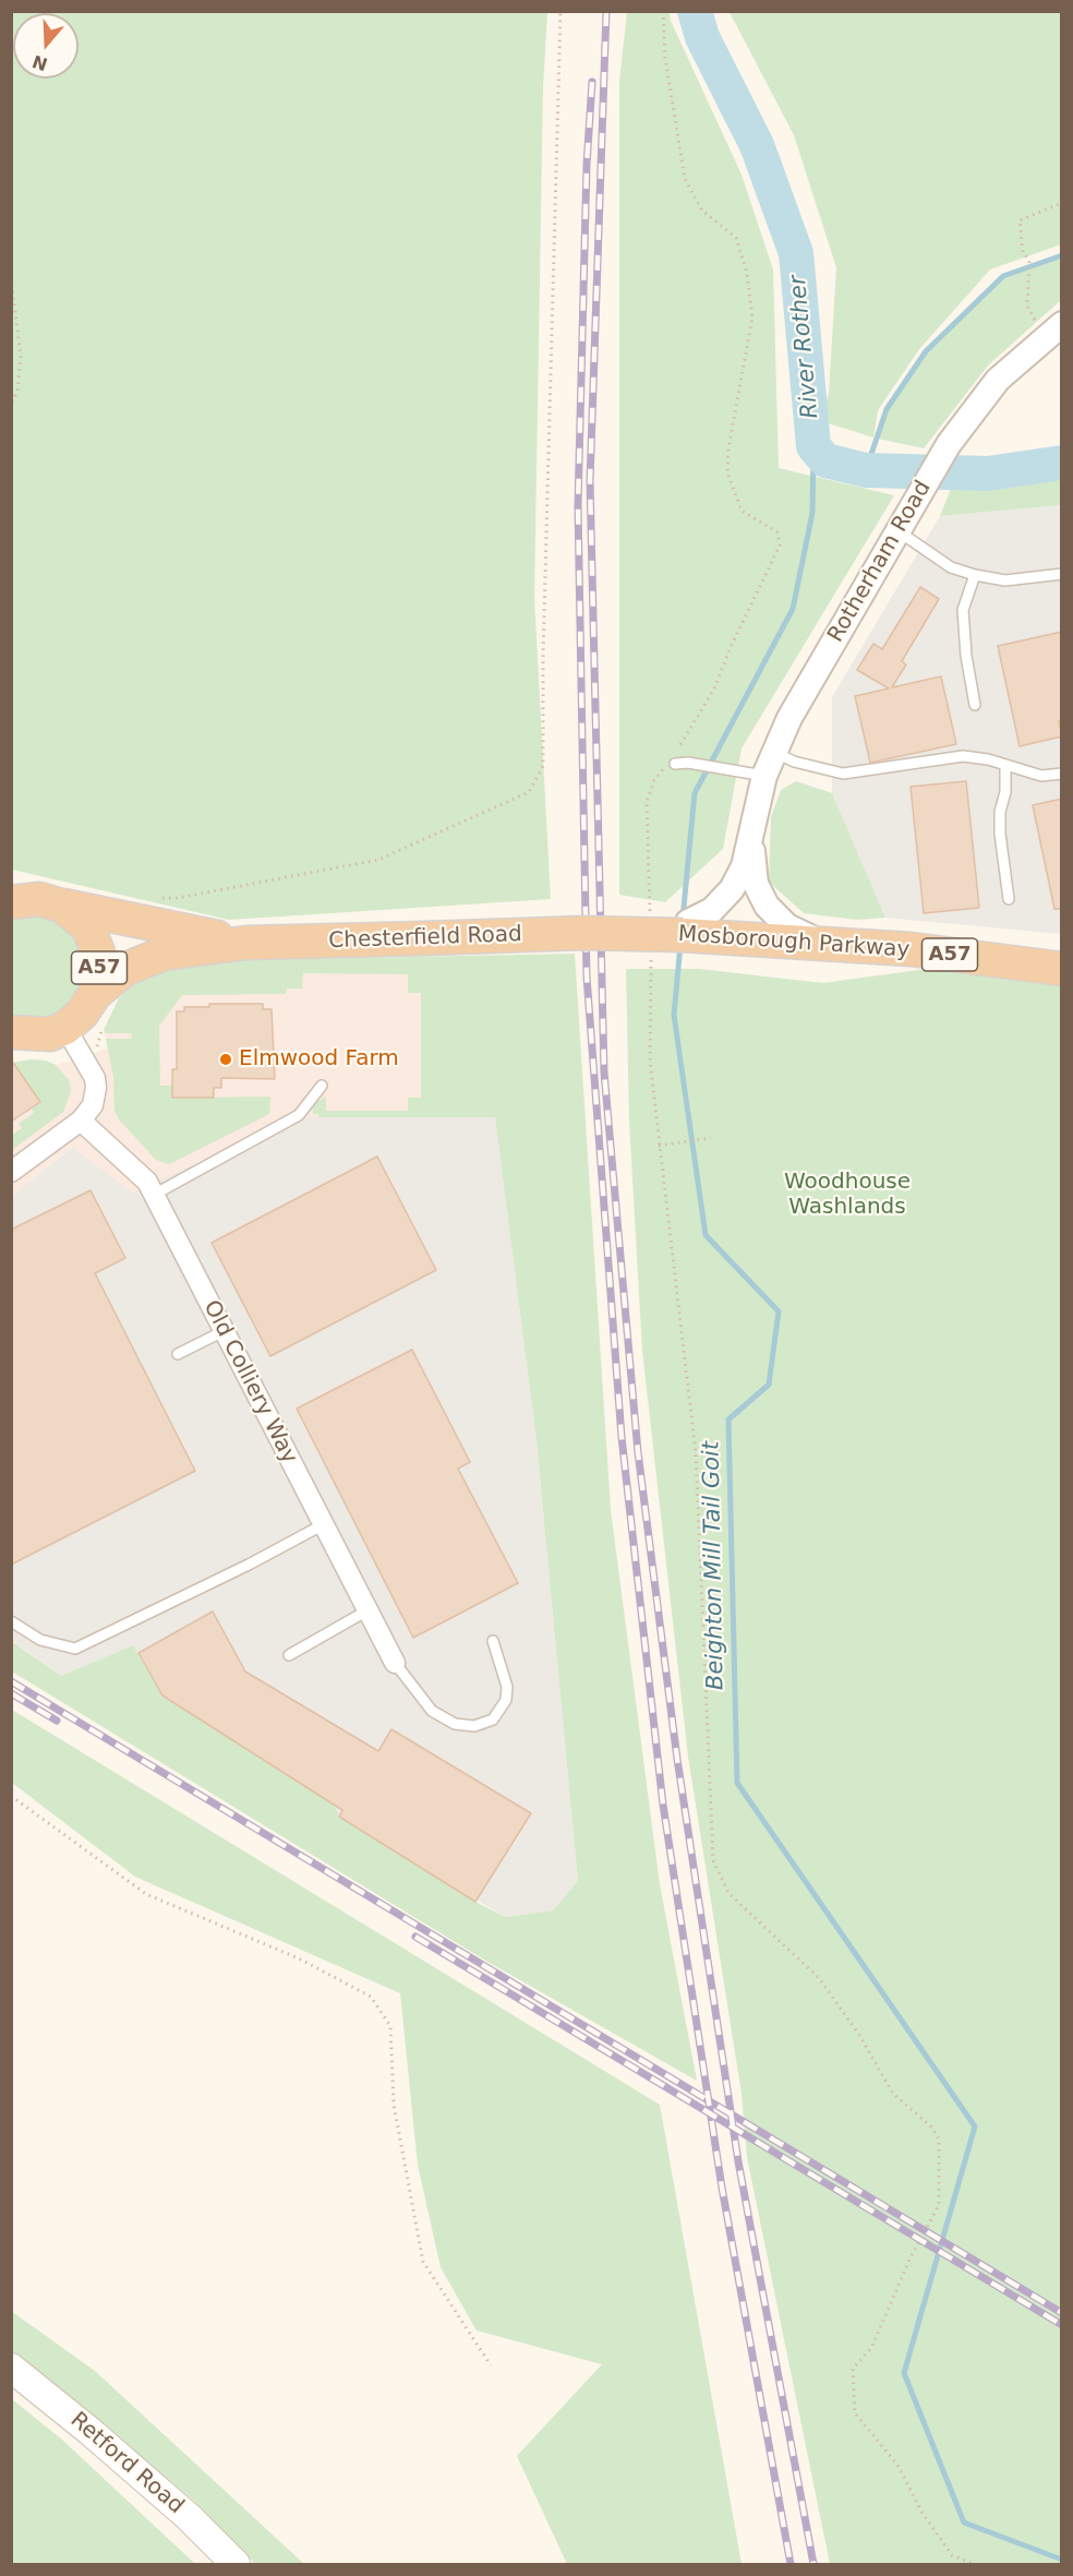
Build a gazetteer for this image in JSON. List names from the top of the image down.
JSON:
{
  "streets": {
    "highway": ["Chesterfield Road", "Mosborough Parkway", "A57"],
    "main road": ["Retford Road"],
    "street": ["Rotherham Road", "Old Colliery Way"]
  },
  "crossings": [
    ["Rotherham Road", "Mosborough Parkway"],
    ["Chesterfield Road", "Mosborough Parkway"],
    ["Chesterfield Road", "A57"]
  ],
  "water": ["River Rother", "Beighton Mill Tail Goit"],
  "parks": ["Woodhouse Washlands"],
  "places": ["Elmwood Farm"],
  "north": "bottom"
}
